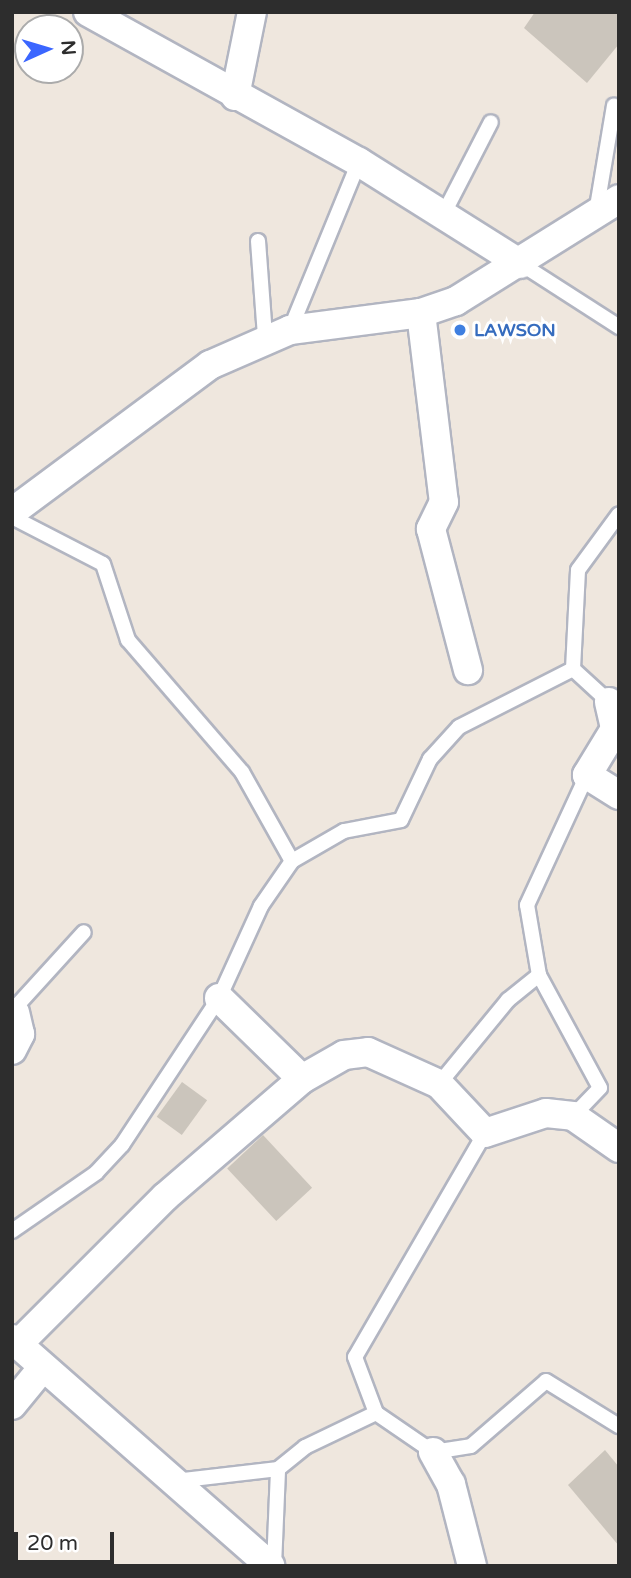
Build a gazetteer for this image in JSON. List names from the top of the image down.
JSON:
{
  "places": ["LAWSON"],
  "scale_bar": "20 m",
  "north": "right"
}
